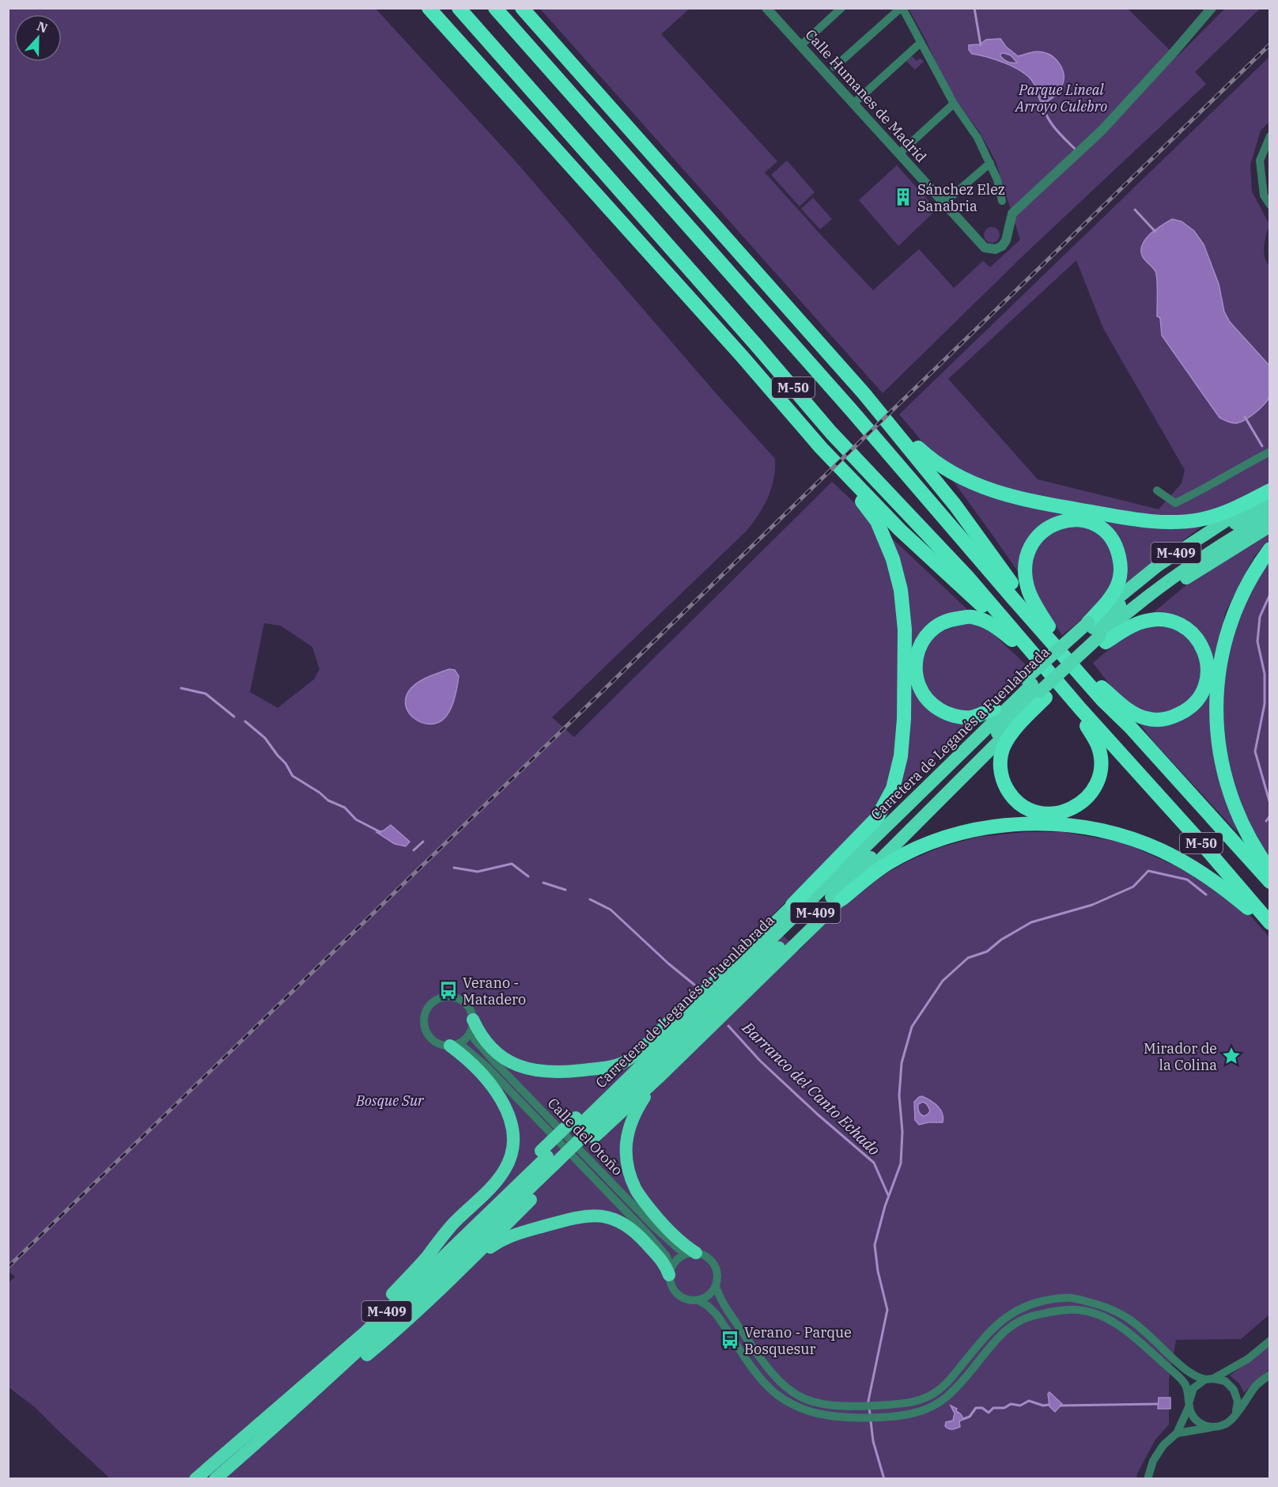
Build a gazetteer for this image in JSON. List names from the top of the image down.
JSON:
{
  "streets": {
    "highway": ["M-50", "M-409", "Carretera de Leganés a Fuenlabrada"],
    "street": ["Calle Humanes de Madrid", "Calle del Otoño"]
  },
  "crossings": [
    ["M-409", "Carretera de Leganés a Fuenlabrada"],
    ["M-409", "Calle del Otoño"]
  ],
  "water": ["Barranco del Canto Echado"],
  "parks": ["Parque Lineal Arroyo Culebro", "Bosque Sur"],
  "places": {
    "building": ["Sánchez Elez Sanabria"],
    "bus stop": ["Verano - Matadero", "Verano - Parque Bosquesur"],
    "place": ["Mirador de la Colina"]
  },
  "north": "top"
}
